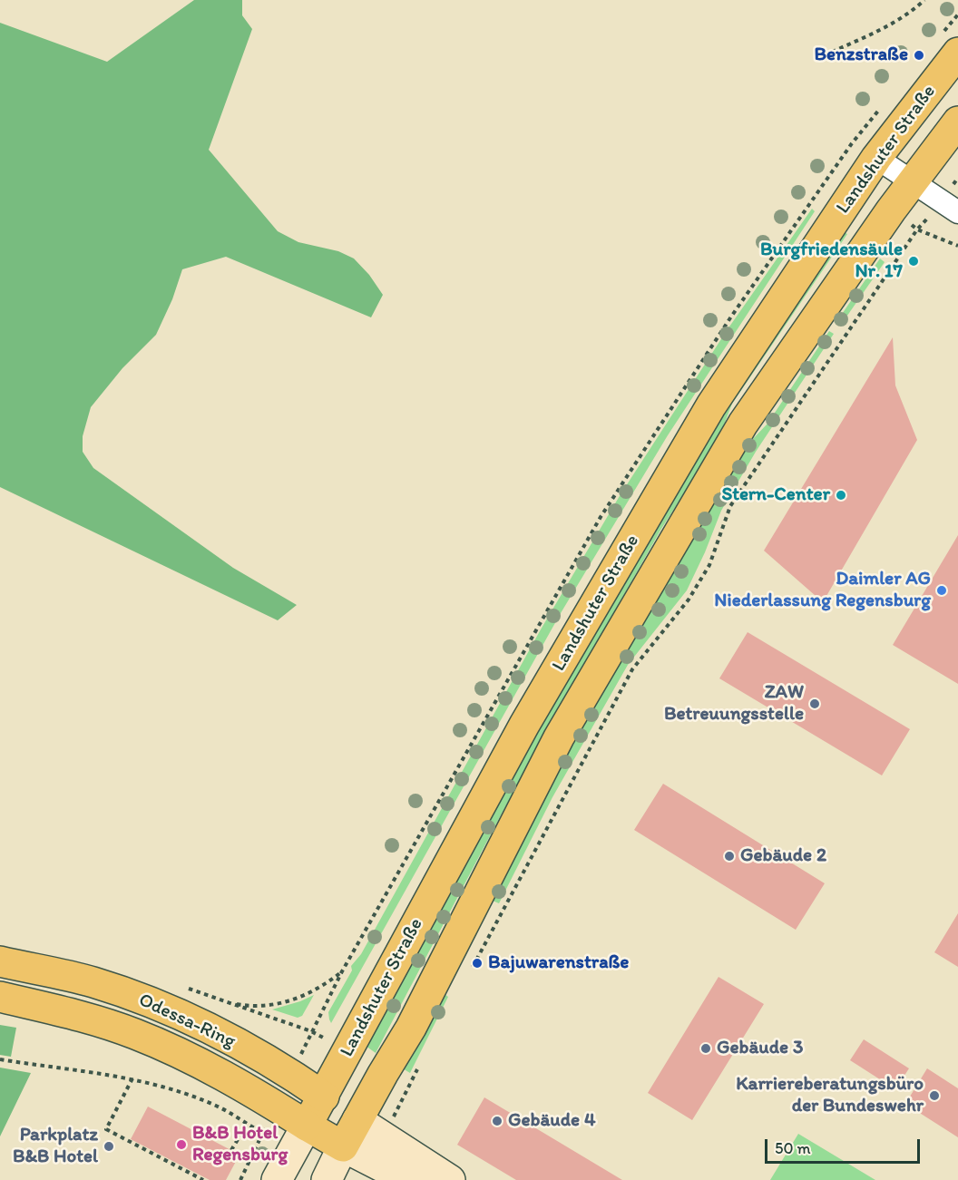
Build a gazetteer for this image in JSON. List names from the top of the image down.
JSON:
{
  "streets": {
    "main road": ["Landshuter Straße", "Odessa-Ring"]
  },
  "crossings": [
    ["Landshuter Straße", "Odessa-Ring"]
  ],
  "places": [
    "Benzstraße",
    "Burgfriedensäule Nr. 17",
    "Stern-Center",
    "Daimler AG Niederlassung Regensburg",
    "ZAW Betreuungsstelle",
    "Gebäude 2",
    "Bajuwarenstraße",
    "Gebäude 3",
    "Karriereberatungsbüro der Bundeswehr",
    "Gebäude 4",
    "B&B Hotel Regensburg",
    "Parkplatz B&B Hotel"
  ],
  "scale_bar": "50 m"
}
